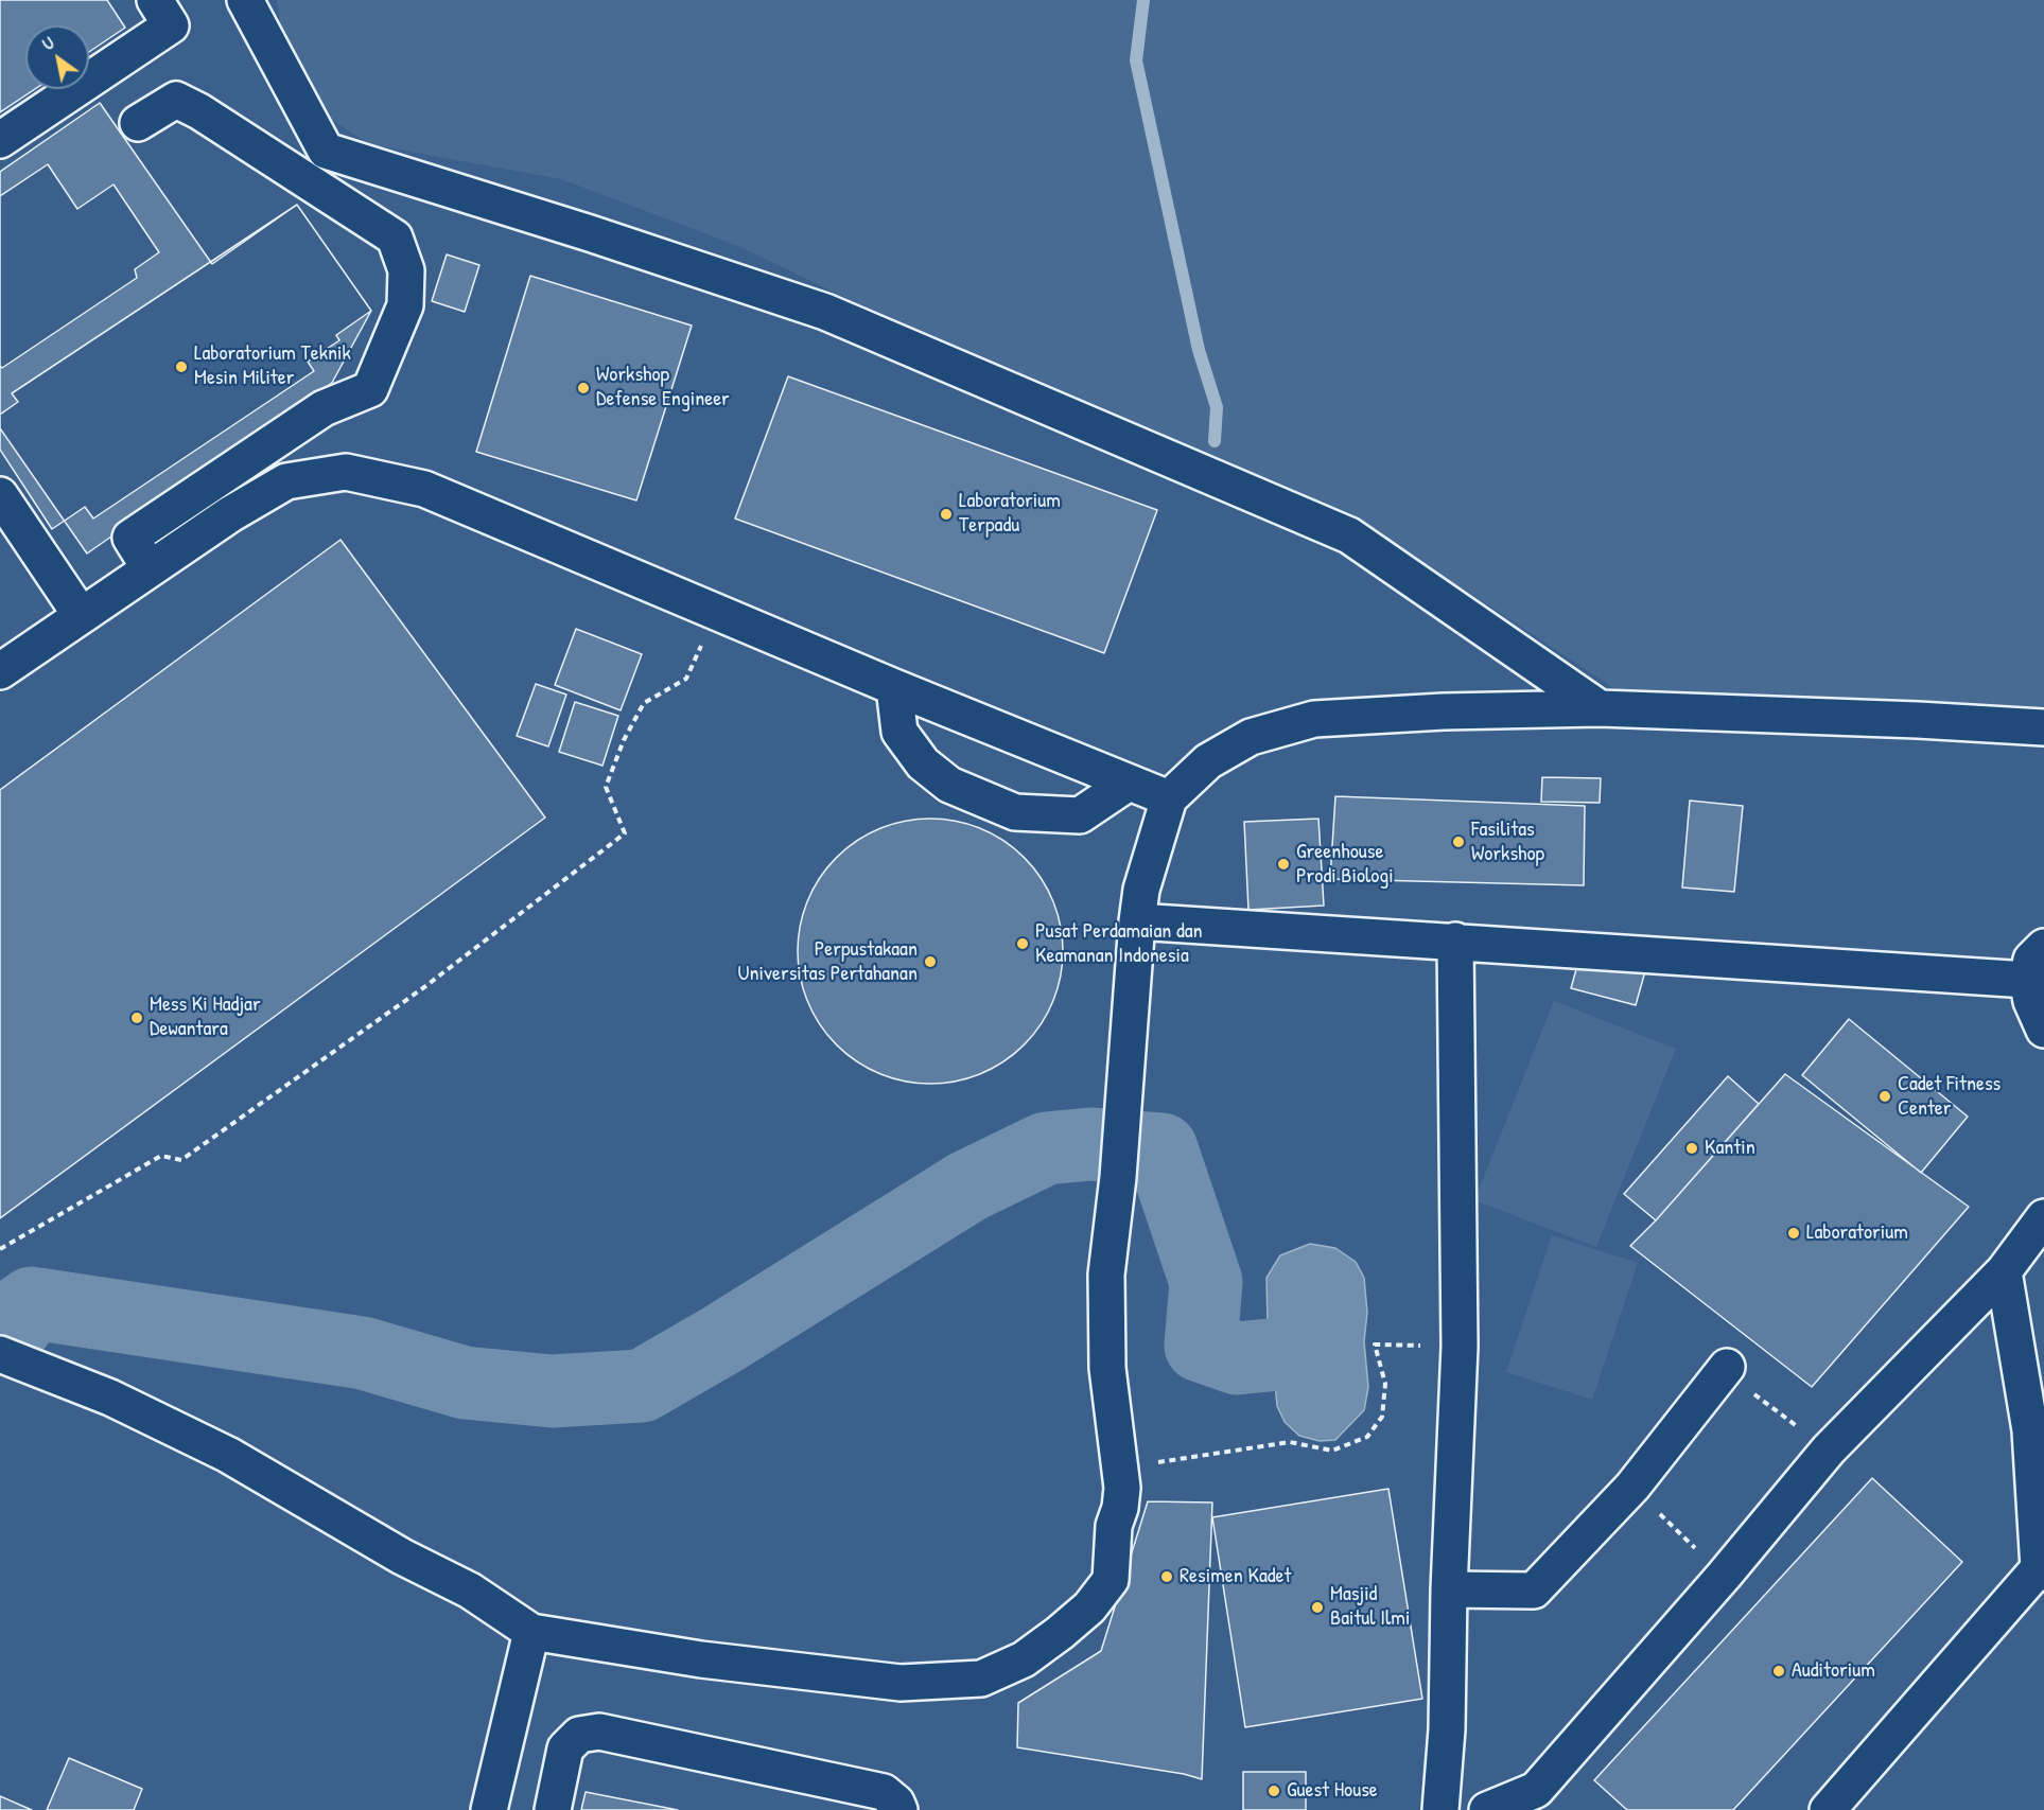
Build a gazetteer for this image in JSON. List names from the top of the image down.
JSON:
{
  "places": [
    "Laboratorium Teknik Mesin Militer",
    "Workshop Defense Engineer",
    "Laboratorium Terpadu",
    "Fasilitas Workshop",
    "Greenhouse Prodi Biologi",
    "Pusat Perdamaian dan Keamanan Indonesia",
    "Perpustakaan Universitas Pertahanan",
    "Mess Ki Hadjar Dewantara",
    "Cadet Fitness Center",
    "Kantin",
    "Laboratorium",
    "Resimen Kadet",
    "Masjid Baitul Ilmi",
    "Auditorium",
    "Guest House"
  ],
  "north": "top left"
}
